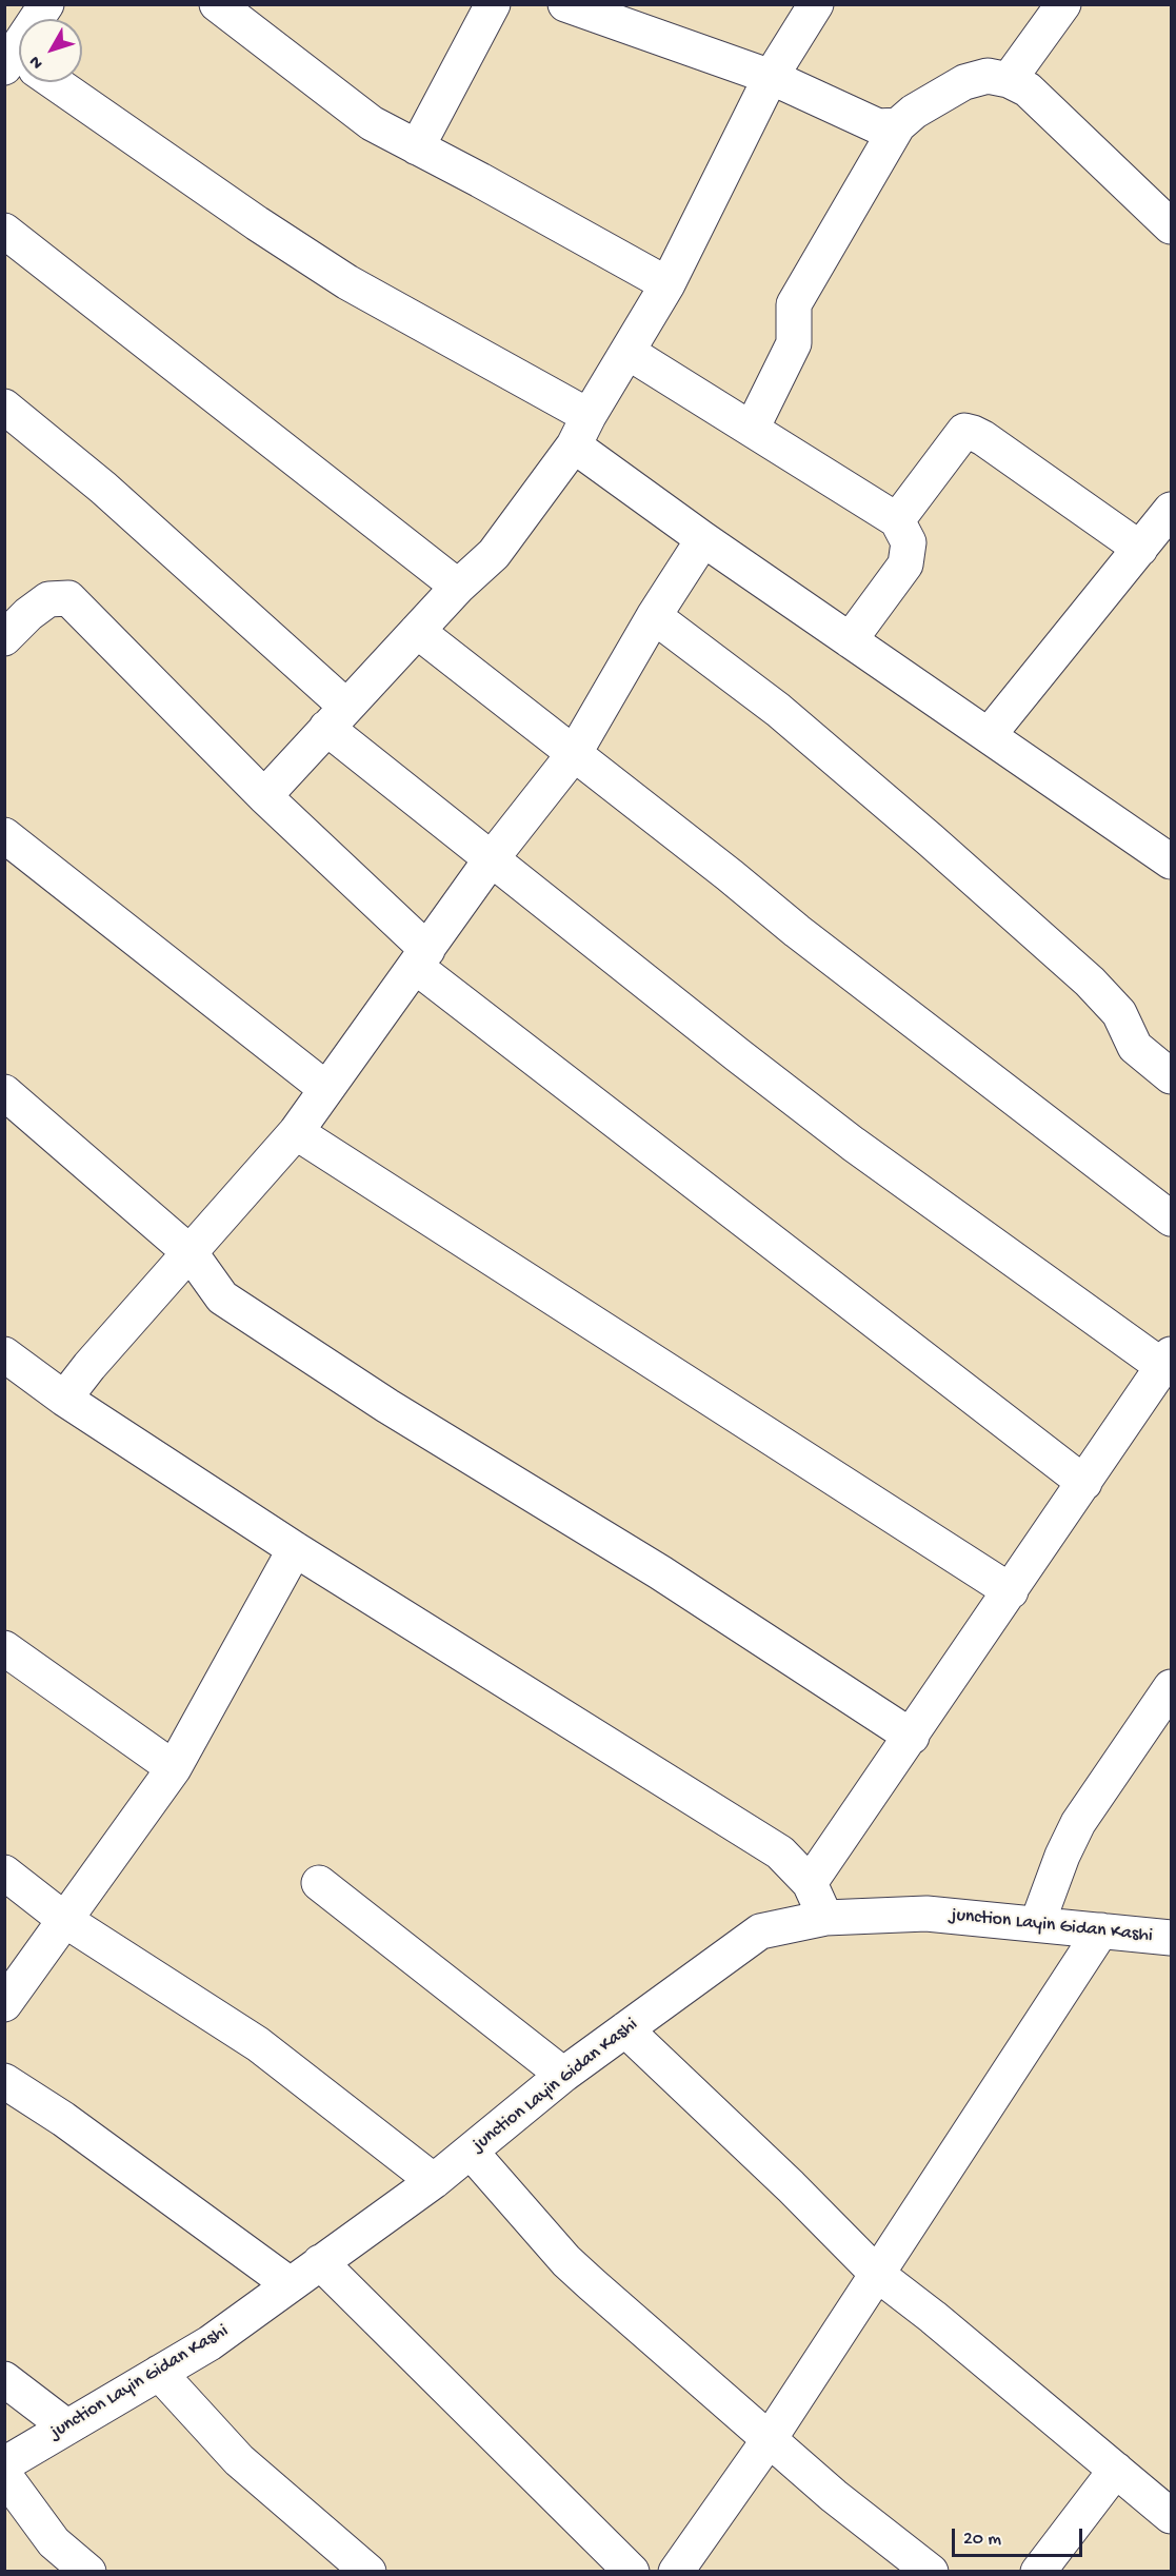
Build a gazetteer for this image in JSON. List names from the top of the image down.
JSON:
{
  "streets": {
    "street": ["junction Layin Gidan Kashi"]
  },
  "scale_bar": "20 m",
  "north": "bottom left"
}
